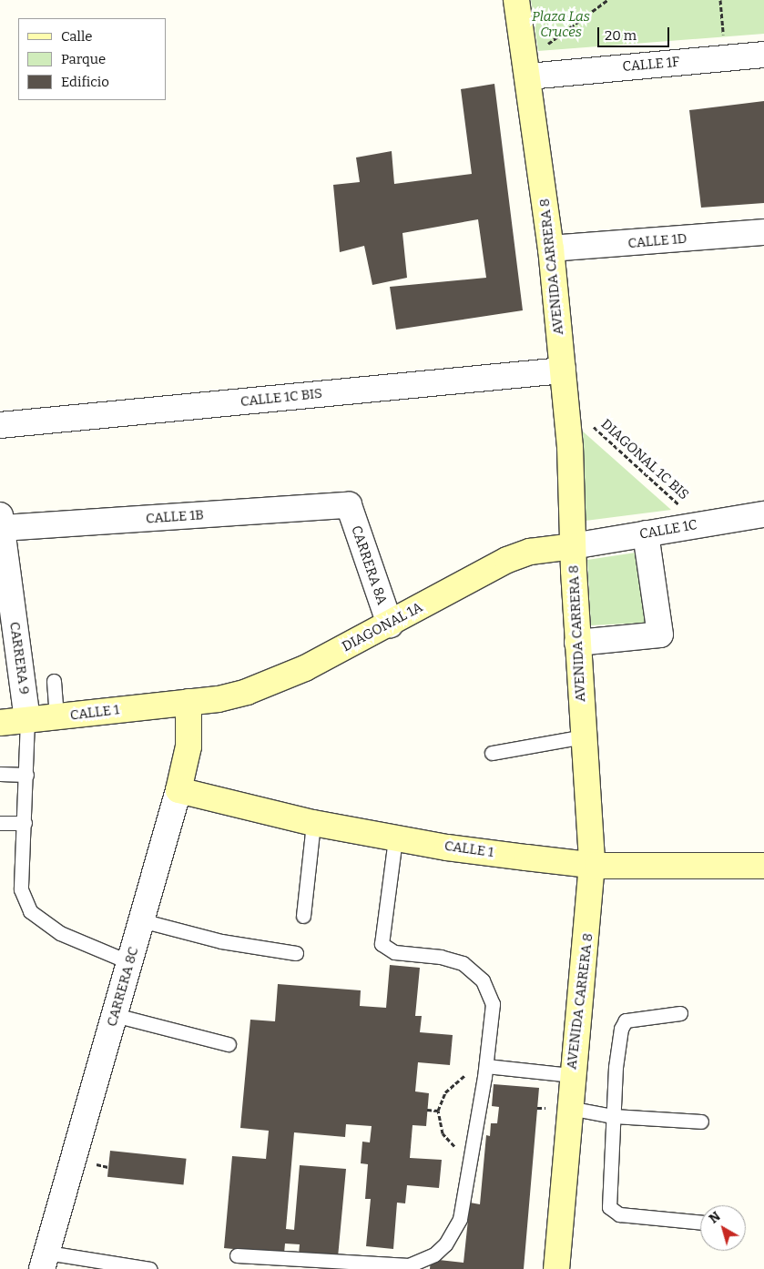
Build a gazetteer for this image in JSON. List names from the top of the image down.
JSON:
{
  "streets": {
    "street": [
      "CALLE 1F",
      "CALLE 1D",
      "AVENIDA CARRERA 8",
      "CALLE 1C BIS",
      "CALLE 1B",
      "CALLE 1C",
      "CARRERA 8A",
      "DIAGONAL 1A",
      "CARRERA 9",
      "CALLE 1",
      "CARRERA 8C"
    ],
    "path": ["DIAGONAL 1C BIS"]
  },
  "crossings": [
    ["CALLE 1F", "AVENIDA CARRERA 8"],
    ["CALLE 1D", "AVENIDA CARRERA 8"],
    ["AVENIDA CARRERA 8", "CALLE 1C BIS"],
    ["AVENIDA CARRERA 8", "CALLE 1C"],
    ["AVENIDA CARRERA 8", "DIAGONAL 1A"],
    ["AVENIDA CARRERA 8", "CALLE 1"],
    ["DIAGONAL 1C BIS", "CALLE 1C"],
    ["CALLE 1B", "CARRERA 8A"],
    ["CALLE 1B", "CARRERA 9"],
    ["CALLE 1C", "DIAGONAL 1A"],
    ["CARRERA 8A", "DIAGONAL 1A"],
    ["DIAGONAL 1A", "CALLE 1"],
    ["DIAGONAL 1A", "CARRERA 8C"],
    ["CARRERA 9", "CALLE 1"],
    ["CALLE 1", "CARRERA 8C"]
  ],
  "parks": ["Plaza Las Cruces"],
  "legend": ["Calle", "Parque", "Edificio"],
  "scale_bar": "20 m",
  "north": "top left"
}
